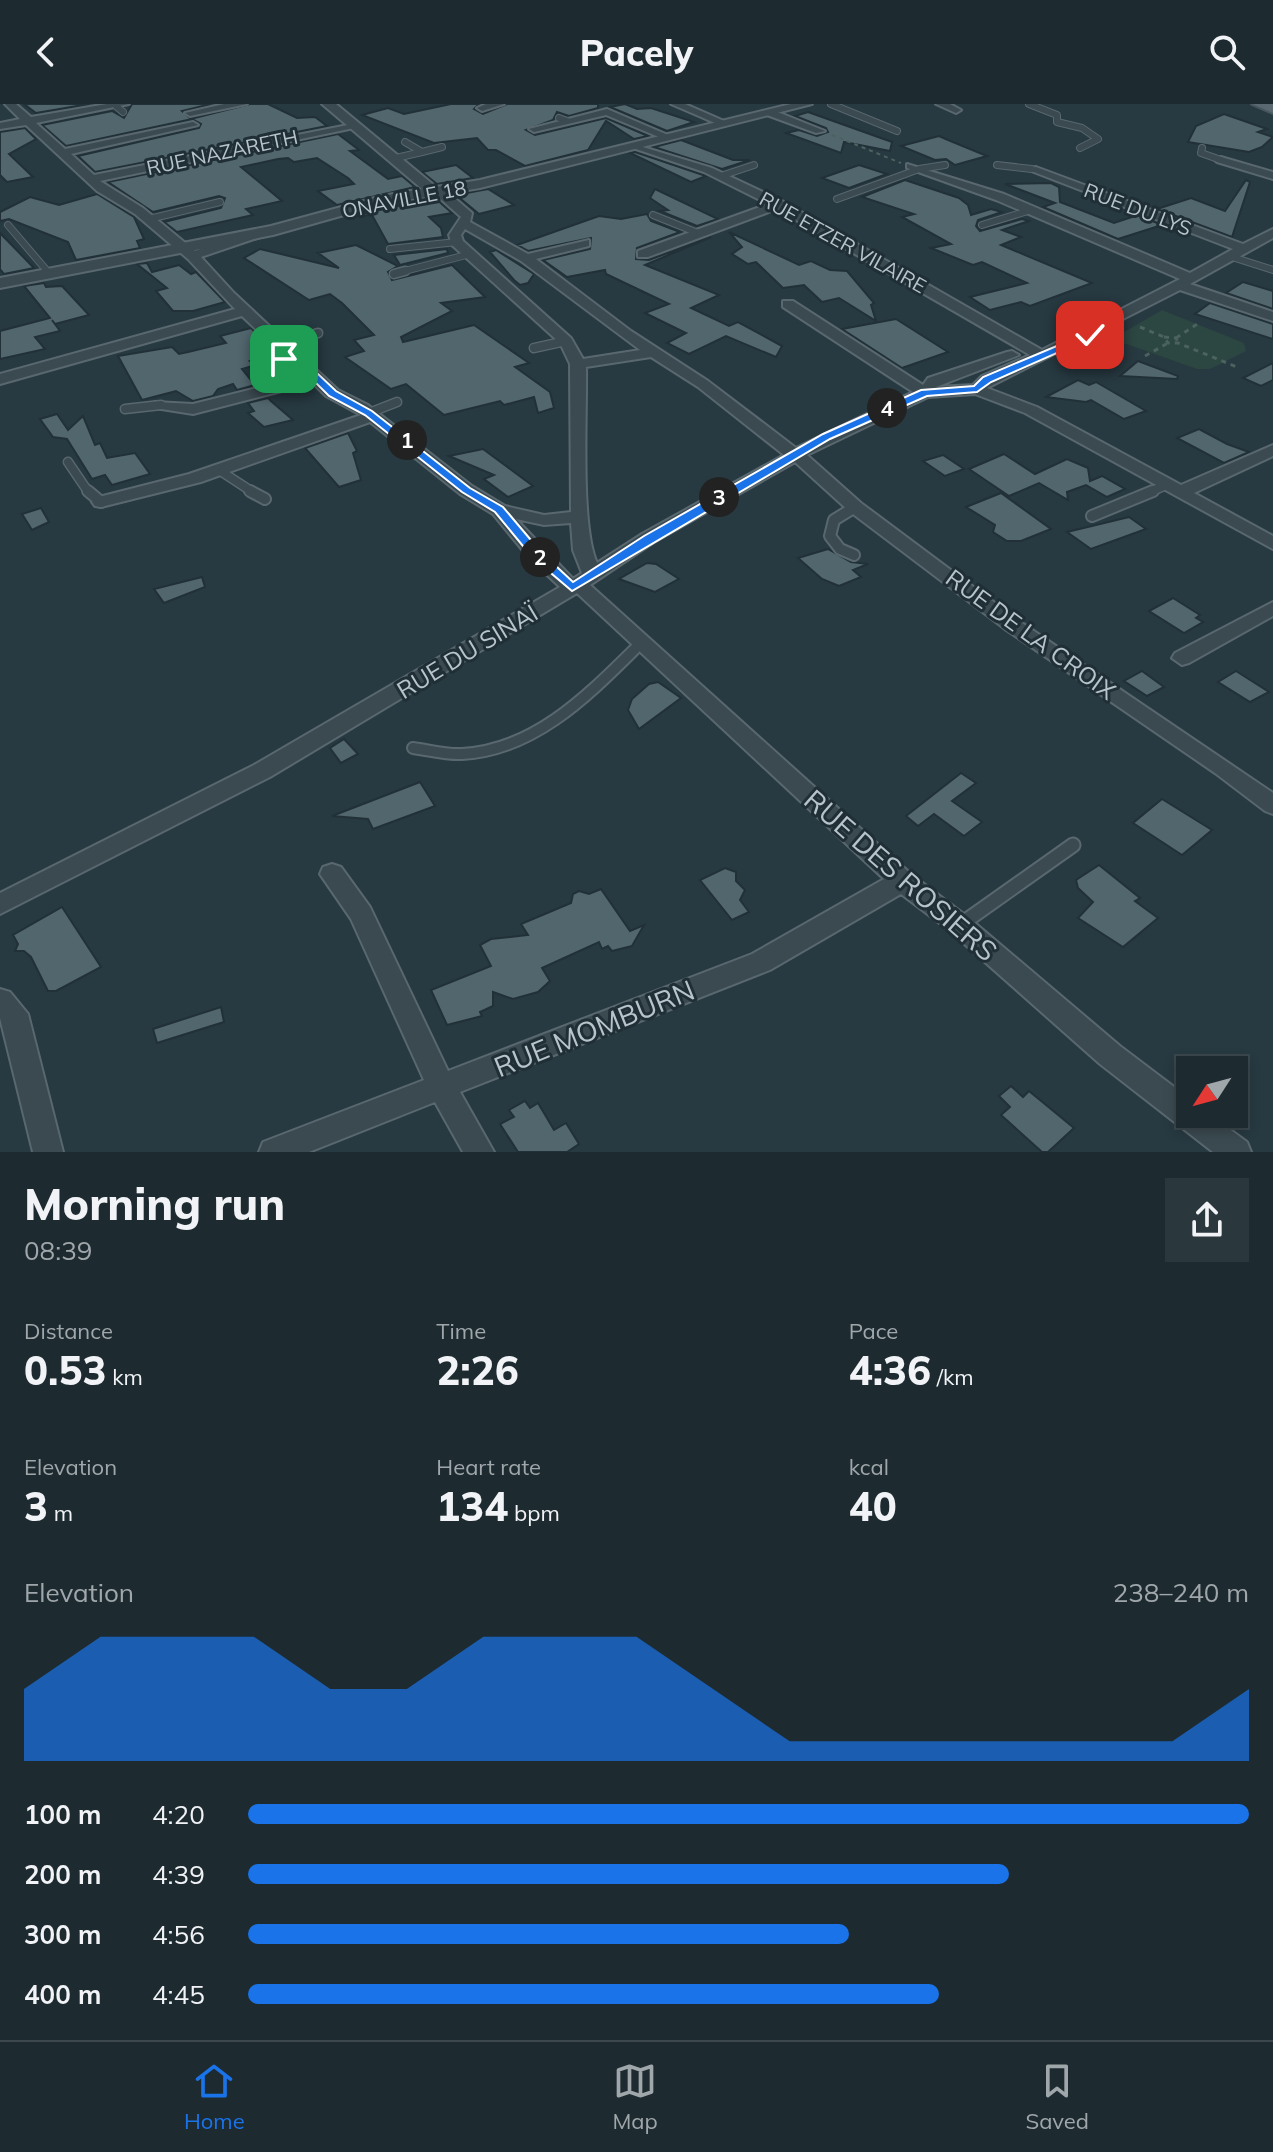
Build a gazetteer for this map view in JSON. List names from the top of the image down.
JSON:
{
  "streets": {
    "street": [
      "RUE NAZARETH",
      "ONAVILLE 18",
      "RUE DU LYS",
      "RUE ETZER VILAIRE",
      "RUE DE LA CROIX",
      "RUE DU SINAÏ",
      "RUE DES ROSIERS",
      "RUE MOMBURN"
    ]
  },
  "crossings": [
    ["ONAVILLE 18", "RUE ETZER VILAIRE"],
    ["RUE DU LYS", "RUE DU SINAÏ"],
    ["RUE ETZER VILAIRE", "RUE DU SINAÏ"],
    ["RUE DE LA CROIX", "RUE DU SINAÏ"],
    ["RUE DU SINAÏ", "RUE DES ROSIERS"],
    ["RUE DES ROSIERS", "RUE MOMBURN"]
  ],
  "north": "bottom left",
  "page": {
    "header": "Pacely",
    "pins": [
      "4",
      "1",
      "3",
      "2"
    ],
    "heading": ["Morning run", "08:39"],
    "stats": [
      ["Distance", "0.53 km"],
      ["Time", "2:26"],
      ["Pace", "4:36 /km"],
      ["Elevation", "3 m"],
      ["Heart rate", "134 bpm"],
      ["kcal", "40"]
    ],
    "chart": ["Elevation", "238–240 m"],
    "list": [
      {
        "name": "100 m",
        "note": "4:20"
      },
      {
        "name": "200 m",
        "note": "4:39"
      },
      {
        "name": "300 m",
        "note": "4:56"
      },
      {
        "name": "400 m",
        "note": "4:45"
      }
    ],
    "tabs": ["Home", "Map", "Saved"]
  }
}
